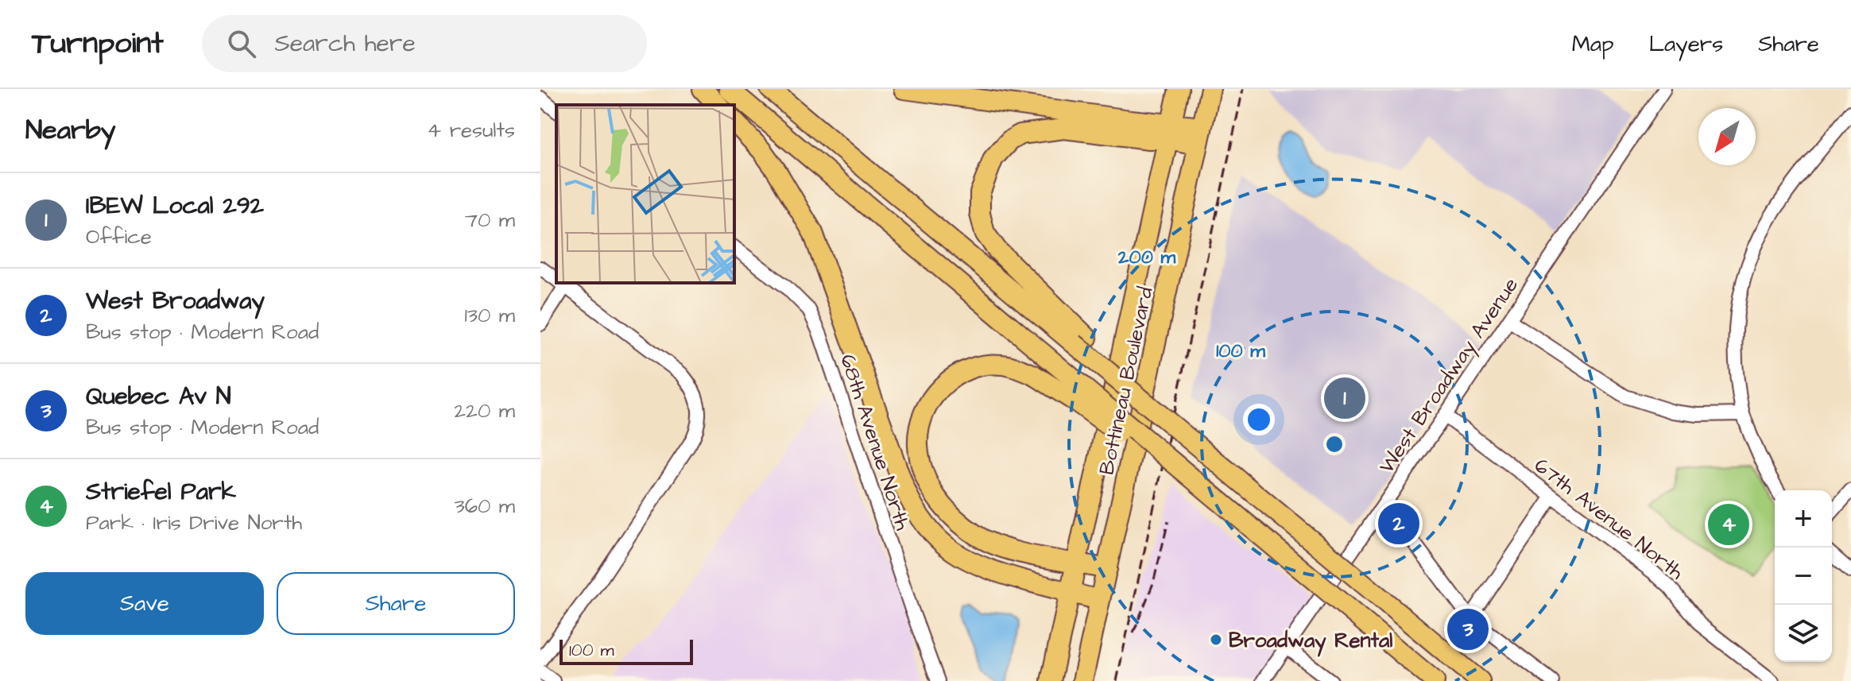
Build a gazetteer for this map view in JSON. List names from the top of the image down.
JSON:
{
  "streets": {
    "highway": ["Bottineau Boulevard"],
    "street": ["West Broadway Avenue", "68th Avenue North", "67th Avenue North"]
  },
  "crossings": [
    ["West Broadway Avenue", "67th Avenue North"]
  ],
  "places": ["Broadway Rental"],
  "scale_bar": "100 m",
  "north": "bottom left",
  "page": {
    "header": "Turnpoint",
    "search": "Search here",
    "nav": ["Map", "Layers", "Share"],
    "heading": ["Nearby", "4 results"],
    "list": [
      {
        "mark": "1",
        "name": "IBEW Local 292",
        "note": "Office",
        "value": "70 m"
      },
      {
        "mark": "2",
        "name": "West Broadway",
        "note": "Bus stop · Modern Road",
        "value": "130 m"
      },
      {
        "mark": "3",
        "name": "Quebec Av N",
        "note": "Bus stop · Modern Road",
        "value": "220 m"
      },
      {
        "mark": "4",
        "name": "Striefel Park",
        "note": "Park · Iris Drive North",
        "value": "360 m"
      }
    ],
    "pins": [
      "1",
      "2",
      "4",
      "3"
    ],
    "map_buttons": ["+", "−"],
    "buttons": ["Save", "Share"],
    "scale": "100 m"
  },
  "rings": ["200 m", "100 m"]
}
